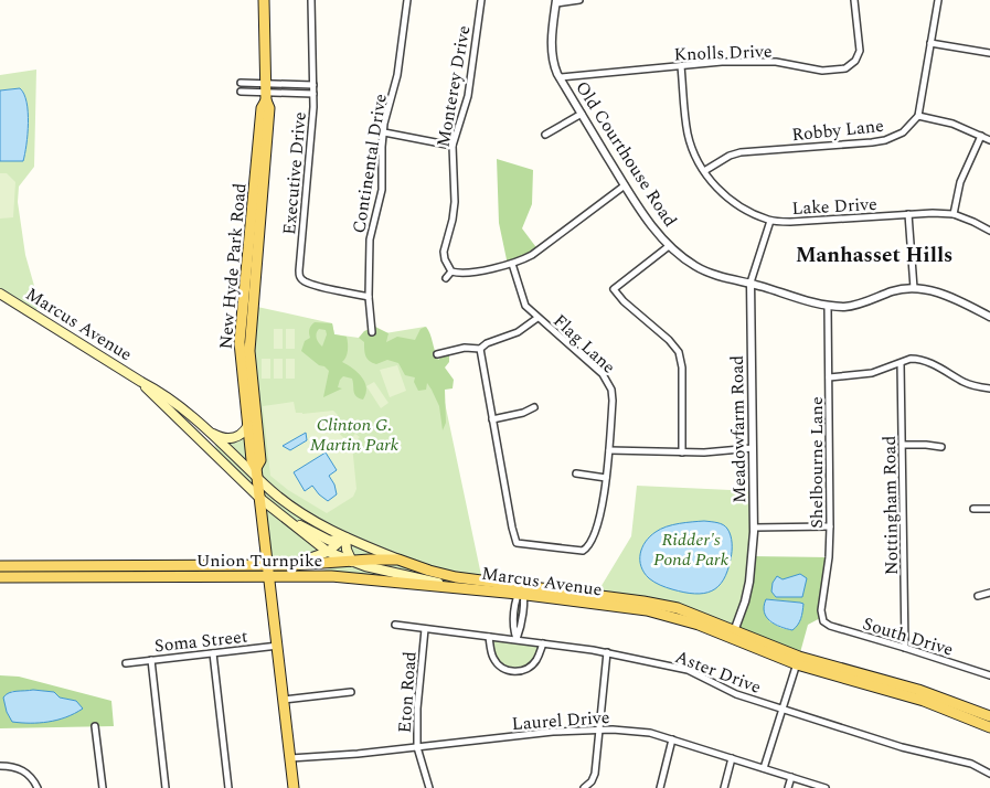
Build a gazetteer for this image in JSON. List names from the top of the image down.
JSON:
{
  "streets": {
    "main road": ["New Hyde Park Road", "Marcus Avenue", "Union Turnpike"],
    "street": [
      "Knolls Drive",
      "Monterey Drive",
      "Robby Lane",
      "Old Courthouse Road",
      "Continental Drive",
      "Executive Drive",
      "Lake Drive",
      "Flag Lane",
      "Meadowfarm Road",
      "Shelbourne Lane",
      "Nottingham Road",
      "South Drive",
      "Soma Street",
      "Aster Drive",
      "Eton Road",
      "Laurel Drive"
    ]
  },
  "crossings": [
    ["Knolls Drive", "Old Courthouse Road"],
    ["Knolls Drive", "Lake Drive"],
    ["Robby Lane", "Lake Drive"],
    ["Old Courthouse Road", "Meadowfarm Road"],
    ["Old Courthouse Road", "Shelbourne Lane"],
    ["Continental Drive", "Executive Drive"],
    ["Lake Drive", "Meadowfarm Road"],
    ["New Hyde Park Road", "Marcus Avenue"],
    ["New Hyde Park Road", "Union Turnpike"],
    ["New Hyde Park Road", "Soma Street"],
    ["New Hyde Park Road", "Laurel Drive"],
    ["Marcus Avenue", "Meadowfarm Road"],
    ["Marcus Avenue", "Union Turnpike"],
    ["Shelbourne Lane", "South Drive"],
    ["Nottingham Road", "South Drive"],
    ["Aster Drive", "Eton Road"],
    ["Eton Road", "Laurel Drive"]
  ],
  "districts": ["Manhasset Hills"],
  "parks": ["Clinton G. Martin Park", "Ridder's Pond Park"]
}
